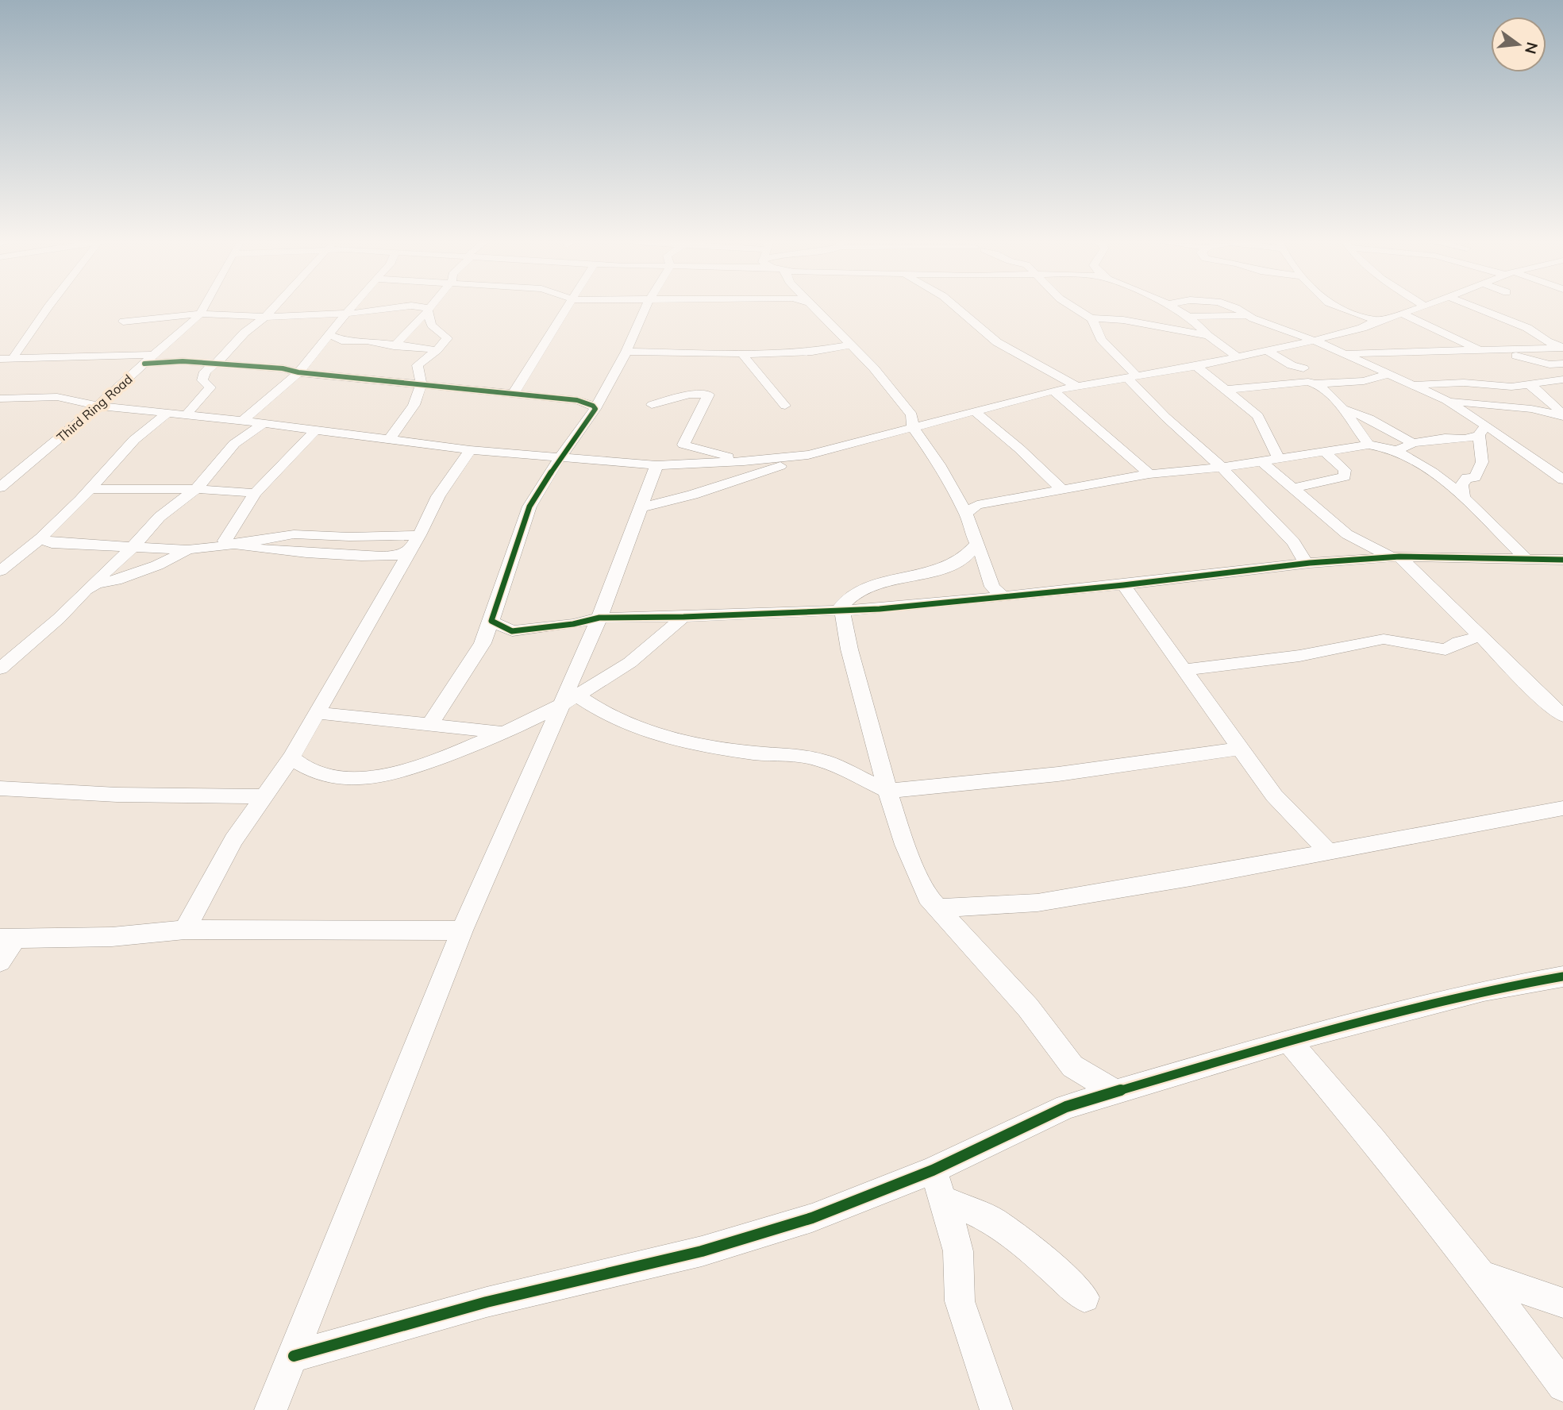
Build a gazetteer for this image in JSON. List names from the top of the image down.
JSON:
{
  "streets": {
    "street": ["Third Ring Road"]
  },
  "north": "right"
}
